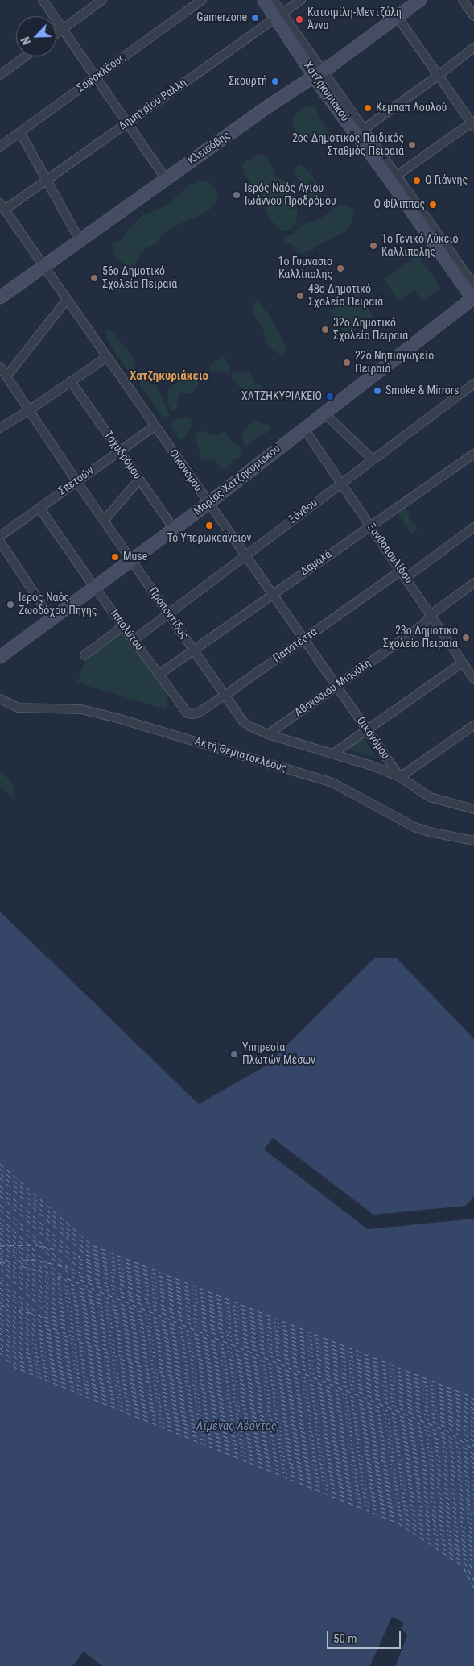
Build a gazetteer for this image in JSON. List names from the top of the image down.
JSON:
{
  "streets": {
    "street": [
      "Σοφοκλέους",
      "Χατζηκυριακού",
      "Δημητρίου Ράλλη",
      "Κλεισόβης",
      "Ταχυδρόμου",
      "Οικονόμου",
      "Μαρίας Χατζηκυριακού",
      "Σπετσών",
      "Ξάνθου",
      "Ξανθοπουλίδου",
      "Δαμαλά",
      "Προποντίδος",
      "Ιππολύτου",
      "Παπατέστα",
      "Αθανασιου Μιαούλη",
      "Ακτή Θεμιστοκλέους"
    ]
  },
  "crossings": [
    ["Χατζηκυριακού", "Δημητρίου Ράλλη"],
    ["Χατζηκυριακού", "Κλεισόβης"],
    ["Χατζηκυριακού", "Μαρίας Χατζηκυριακού"],
    ["Δημητρίου Ράλλη", "Οικονόμου"],
    ["Κλεισόβης", "Οικονόμου"],
    ["Ταχυδρόμου", "Μαρίας Χατζηκυριακού"],
    ["Ταχυδρόμου", "Σπετσών"],
    ["Οικονόμου", "Μαρίας Χατζηκυριακού"],
    ["Οικονόμου", "Σπετσών"],
    ["Οικονόμου", "Ξάνθου"],
    ["Οικονόμου", "Δαμαλά"],
    ["Οικονόμου", "Προποντίδος"],
    ["Οικονόμου", "Παπατέστα"],
    ["Οικονόμου", "Αθανασιου Μιαούλη"],
    ["Μαρίας Χατζηκυριακού", "Ξανθοπουλίδου"],
    ["Μαρίας Χατζηκυριακού", "Προποντίδος"],
    ["Μαρίας Χατζηκυριακού", "Ιππολύτου"],
    ["Σπετσών", "Προποντίδος"],
    ["Σπετσών", "Ιππολύτου"],
    ["Ξάνθου", "Ξανθοπουλίδου"],
    ["Ξάνθου", "Προποντίδος"],
    ["Ξάνθου", "Ιππολύτου"],
    ["Ξανθοπουλίδου", "Δαμαλά"],
    ["Ξανθοπουλίδου", "Παπατέστα"],
    ["Ξανθοπουλίδου", "Αθανασιου Μιαούλη"],
    ["Δαμαλά", "Προποντίδος"],
    ["Δαμαλά", "Ιππολύτου"],
    ["Προποντίδος", "Παπατέστα"],
    ["Προποντίδος", "Αθανασιου Μιαούλη"],
    ["Ιππολύτου", "Παπατέστα"]
  ],
  "districts": ["Χατζηκυριάκειο"],
  "water": ["Λιμένας Λέοντος"],
  "places": [
    "Gamerzone",
    "Κατσιμίλη-Μεντζάλη Άννα",
    "Σκουρτή",
    "Κεμπαπ Λουλού",
    "2ος Δημοτικός Παιδικός Σταθμός Πειραιά",
    "Ο Γιάννης",
    "Ιερός Ναός Αγίου Ιωάννου Προδρόμου",
    "Ο Φίλιππας",
    "1ο Γενικό Λύκειο Καλλίπολης",
    "1ο Γυμνάσιο Καλλίπολης",
    "56ο Δημοτικό Σχολείο Πειραιά",
    "48ο Δημοτικό Σχολείο Πειραιά",
    "32ο Δημοτικό Σχολείο Πειραιά",
    "22ο Νηπιαγωγείο Πειραιά",
    "Smoke & Mirrors",
    "ΧΑΤΖΗΚΥΡΙΑΚΕΙΟ",
    "Το Υπερωκεάνειον",
    "Muse",
    "Ιερός Ναός Ζωοδόχου Πηγής",
    "23ο Δημοτικό Σχολείο Πειραιά",
    "Υπηρεσία Πλωτών Μέσων"
  ],
  "scale_bar": "50 m",
  "north": "bottom left"
}
